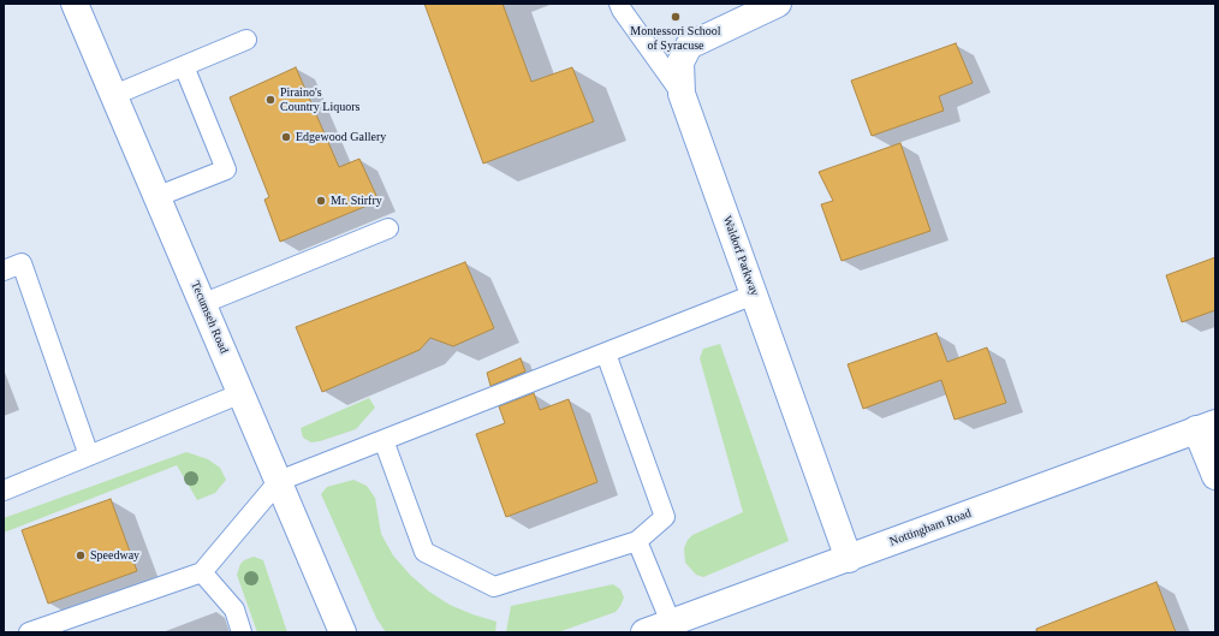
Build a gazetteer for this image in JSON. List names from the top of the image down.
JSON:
{
  "streets": {
    "street": ["Waldorf Parkway", "Tecumseh Road", "Nottingham Road"]
  },
  "crossings": [
    ["Waldorf Parkway", "Nottingham Road"]
  ],
  "places": [
    "Montessori School of Syracuse",
    "Piraino's Country Liquors",
    "Edgewood Gallery",
    "Mr. Stirfry",
    "Speedway"
  ]
}
